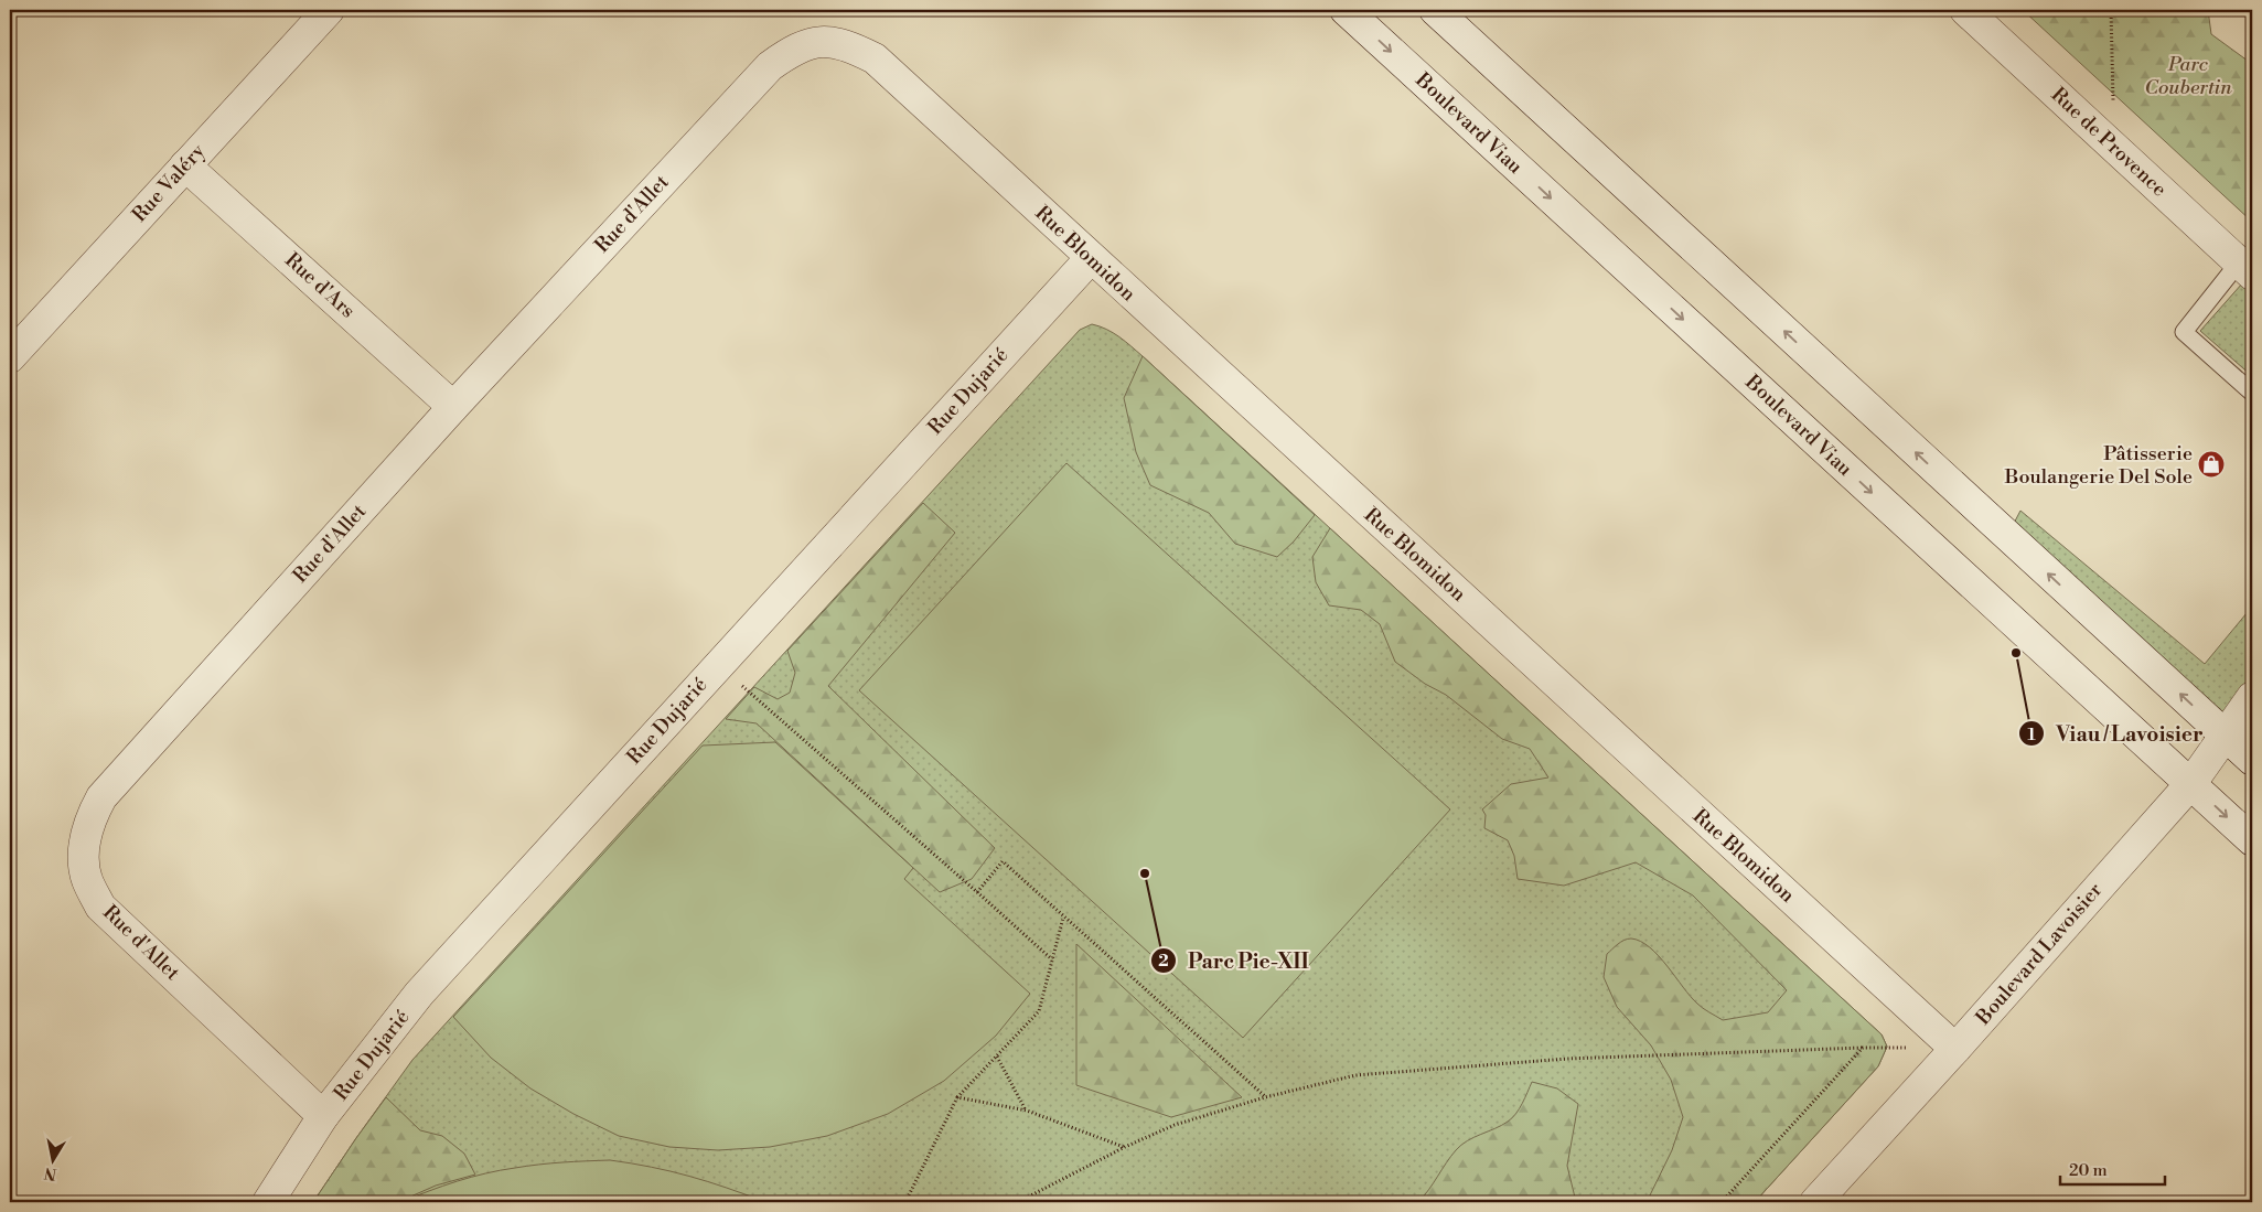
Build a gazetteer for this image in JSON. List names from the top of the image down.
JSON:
{
  "streets": {
    "street": [
      "Boulevard Viau",
      "Rue de Provence",
      "Rue Valéry",
      "Rue d'Allet",
      "Rue Blomidon",
      "Rue d'Ars",
      "Rue Dujarié",
      "Boulevard Lavoisier"
    ]
  },
  "crossings": [
    ["Boulevard Viau", "Boulevard Lavoisier"],
    ["Rue Valéry", "Rue d'Ars"],
    ["Rue d'Allet", "Rue Blomidon"],
    ["Rue d'Allet", "Rue d'Ars"],
    ["Rue d'Allet", "Rue Dujarié"],
    ["Rue Blomidon", "Rue Dujarié"],
    ["Rue Blomidon", "Boulevard Lavoisier"]
  ],
  "parks": ["Parc Coubertin"],
  "places": {
    "shop": ["Pâtisserie Boulangerie Del Sole"],
    "other": ["Viau / Lavoisier", "Parc Pie-XII"]
  },
  "scale_bar": "20 m",
  "north": "bottom"
}
